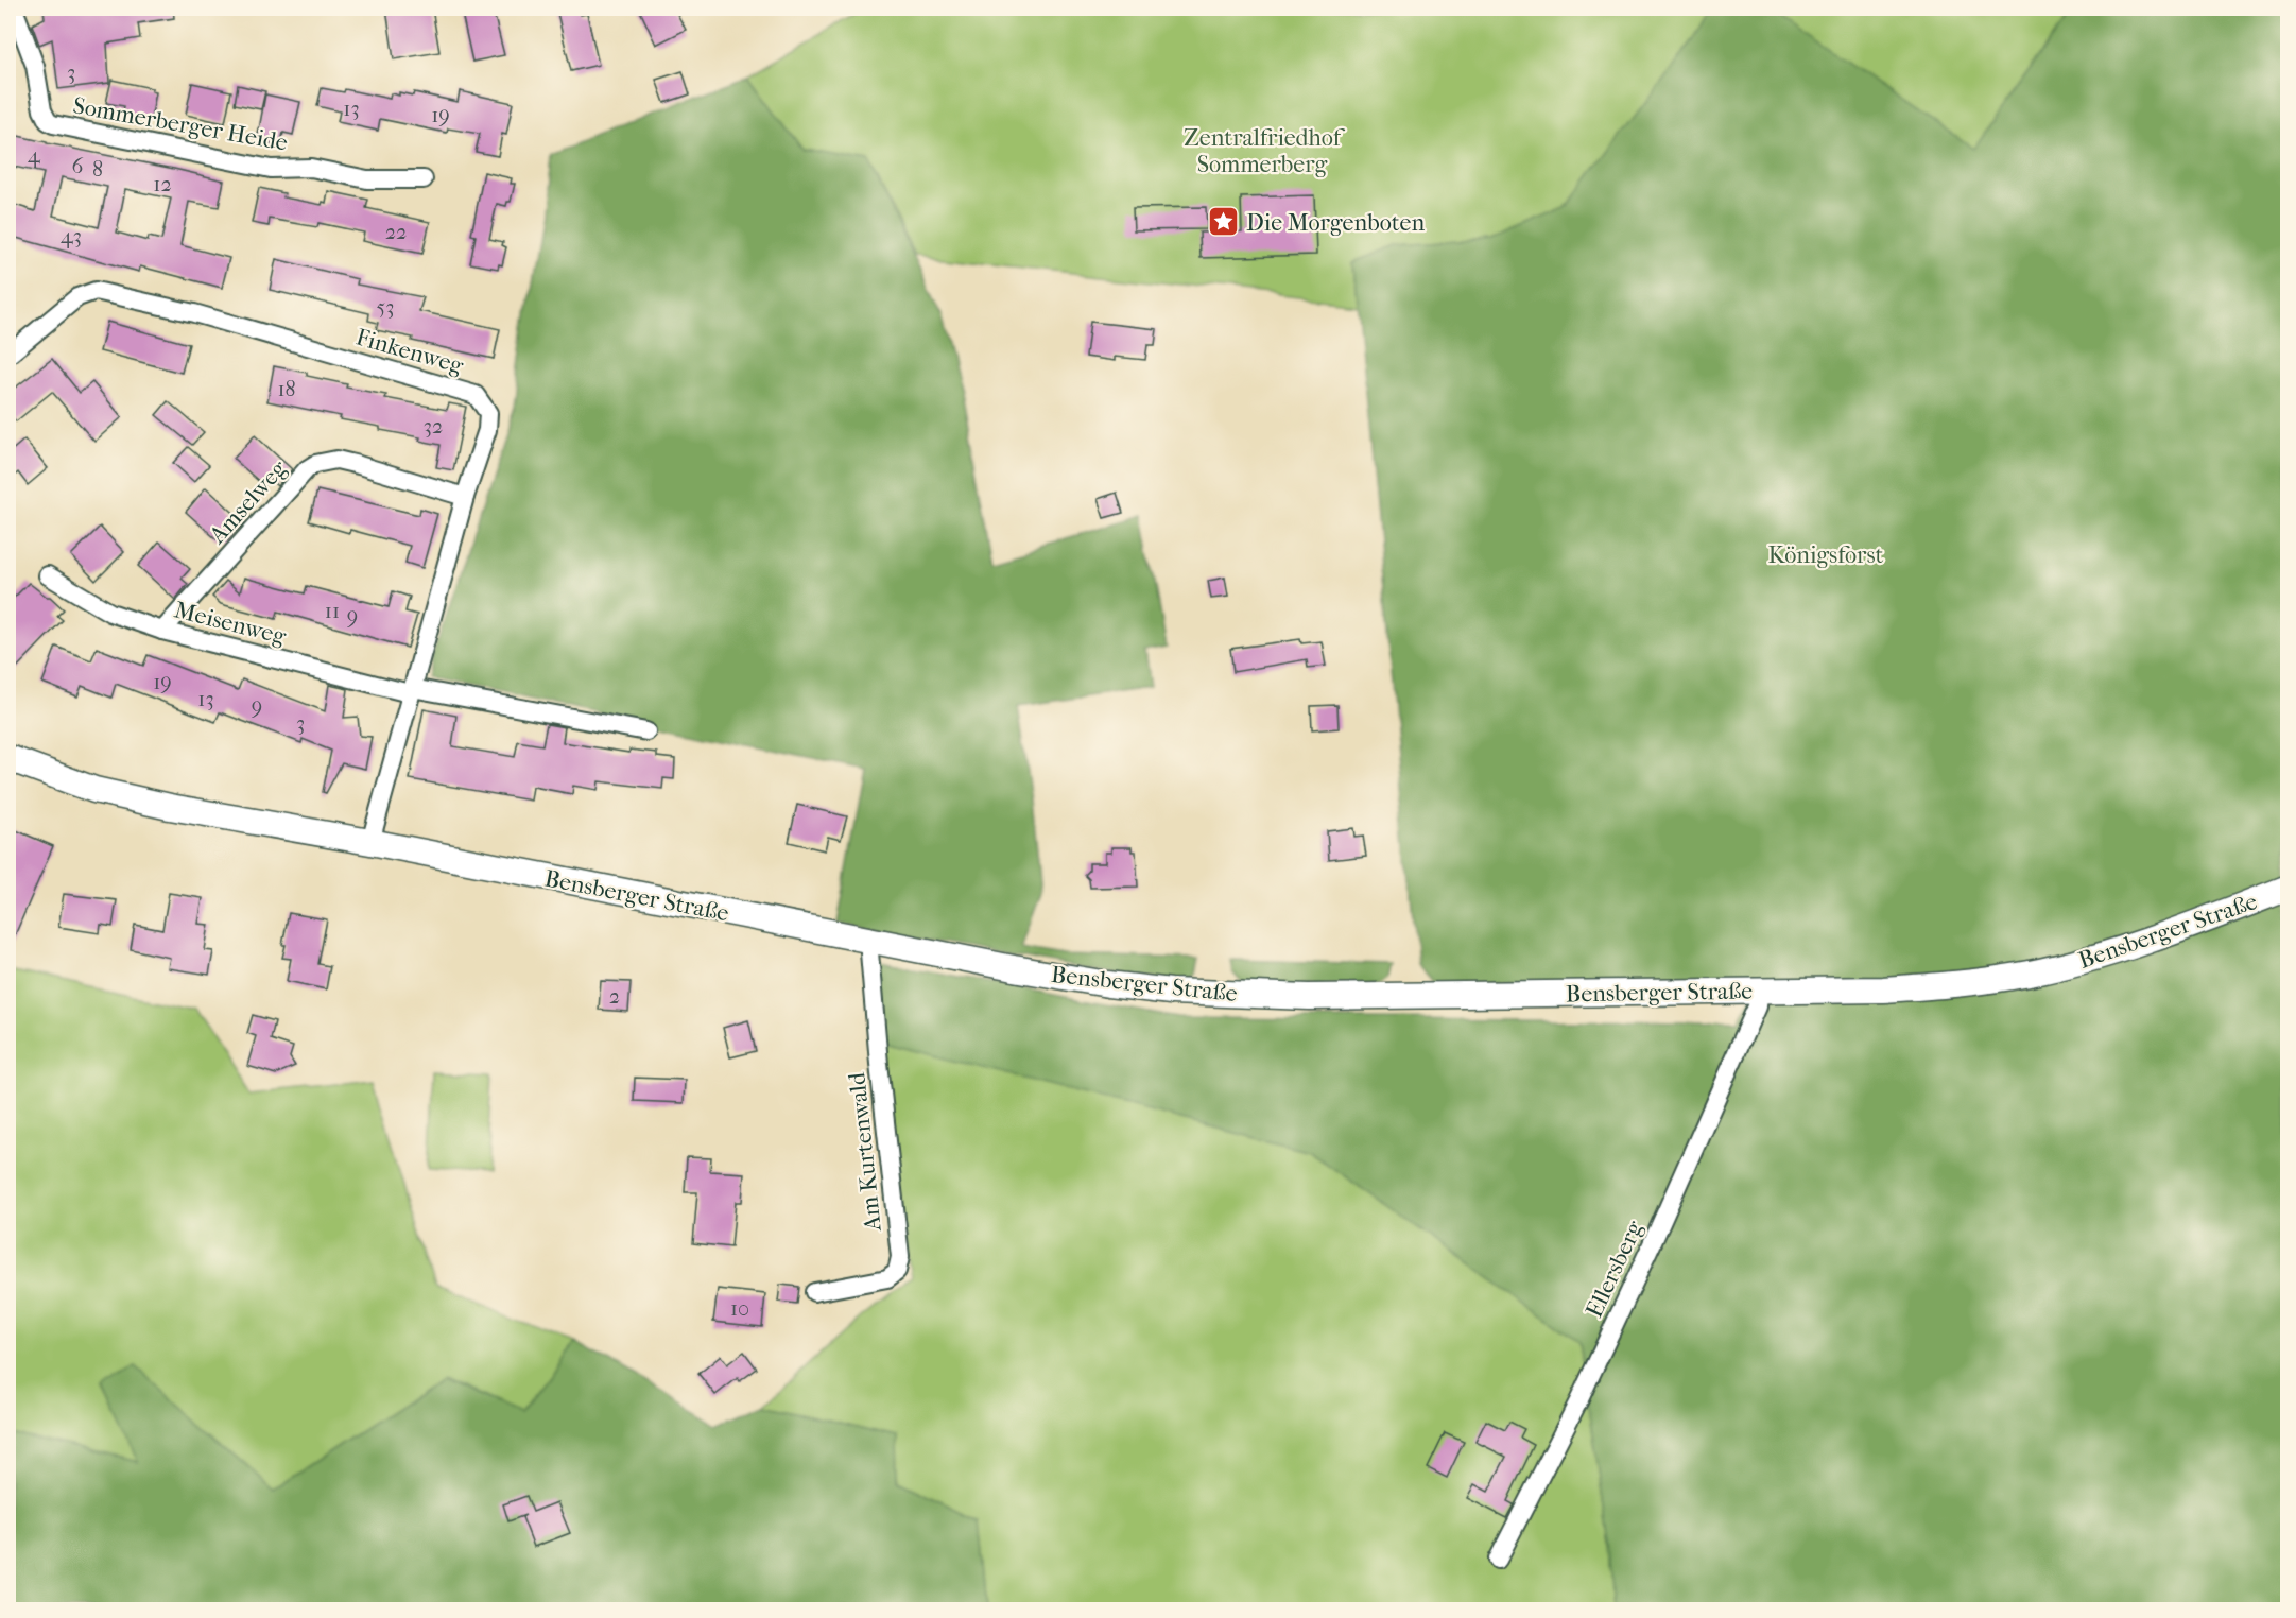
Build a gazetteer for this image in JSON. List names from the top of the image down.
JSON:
{
  "streets": {
    "main road": ["Bensberger Straße"],
    "street": [
      "Sommerberger Heide",
      "Finkenweg",
      "Amselweg",
      "Meisenweg",
      "Am Kurtenwald",
      "Ellersberg"
    ]
  },
  "crossings": [
    ["Finkenweg", "Amselweg"],
    ["Finkenweg", "Meisenweg"],
    ["Finkenweg", "Bensberger Straße"],
    ["Amselweg", "Meisenweg"],
    ["Bensberger Straße", "Am Kurtenwald"],
    ["Bensberger Straße", "Ellersberg"]
  ],
  "parks": ["Zentralfriedhof Sommerberg", "Königsforst"],
  "places": {
    "place": ["Die Morgenboten"]
  },
  "house_numbers": [
    "3",
    "13",
    "19",
    "4",
    "6",
    "8",
    "12",
    "22",
    "43",
    "53",
    "18",
    "32",
    "11",
    "9",
    "19",
    "13",
    "9",
    "3",
    "2",
    "10"
  ]
}
